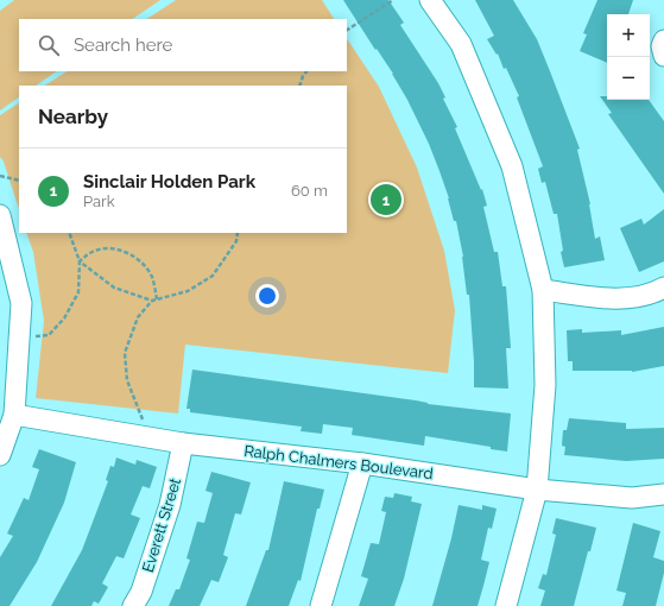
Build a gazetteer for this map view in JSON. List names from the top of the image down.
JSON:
{
  "streets": {
    "street": ["Ralph Chalmers Boulevard", "Everett Street"]
  },
  "crossings": [
    ["Ralph Chalmers Boulevard", "Everett Street"]
  ],
  "page": {
    "map_buttons": ["+", "−"],
    "search": "Search here",
    "heading": "Nearby",
    "list": [
      {
        "mark": "1",
        "name": "Sinclair Holden Park",
        "note": "Park",
        "value": "60 m"
      }
    ],
    "pins": "1"
  }
}
